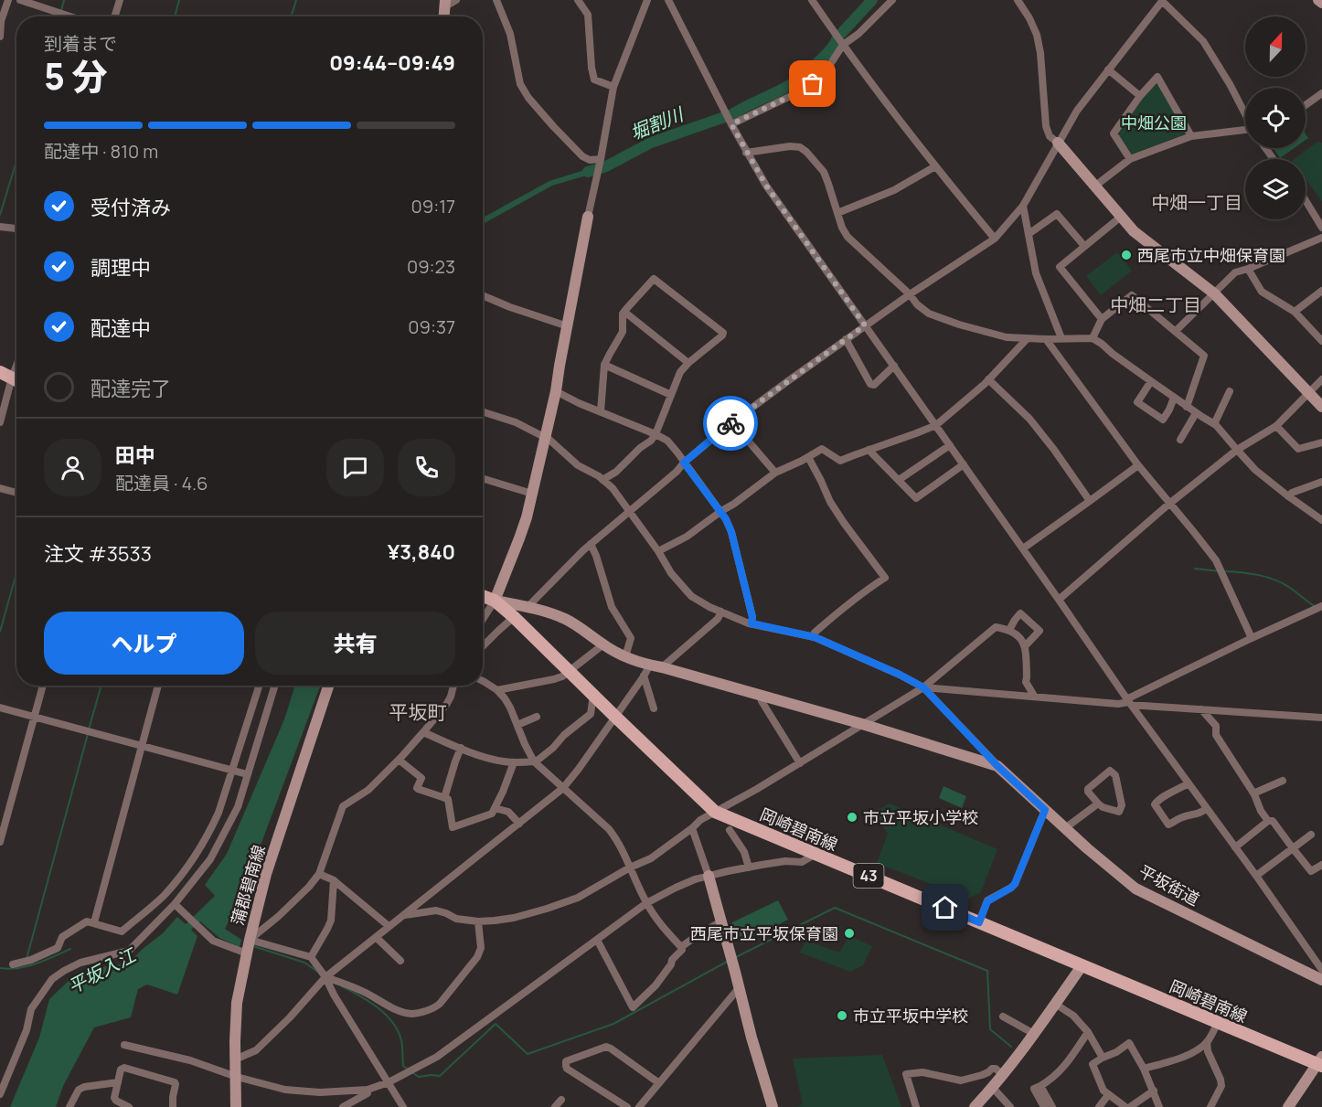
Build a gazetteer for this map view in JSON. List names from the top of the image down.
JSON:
{
  "streets": {
    "main road": ["岡崎碧南線", "43"],
    "street": ["蒲郡碧南線", "平坂街道"]
  },
  "districts": ["中畑一丁目", "中畑二丁目", "平坂町"],
  "water": ["堀割川", "平坂入江"],
  "parks": ["中畑公園"],
  "places": [
    "西尾市立中畑保育園",
    "市立平坂小学校",
    "西尾市立平坂保育園",
    "市立平坂中学校"
  ],
  "north": "top",
  "page": {
    "heading": ["5 分", "到着まで", "09:44–09:49"],
    "panel": [
      "田中",
      "配達員 · 4.6",
      "注文 #3533",
      "¥3,840"
    ],
    "bar": "配達中 · 810 m",
    "list": [
      ["受付済み", "09:17"],
      ["調理中", "09:23"],
      ["配達中", "09:37"],
      "配達完了"
    ],
    "buttons": ["ヘルプ", "共有"]
  }
}
